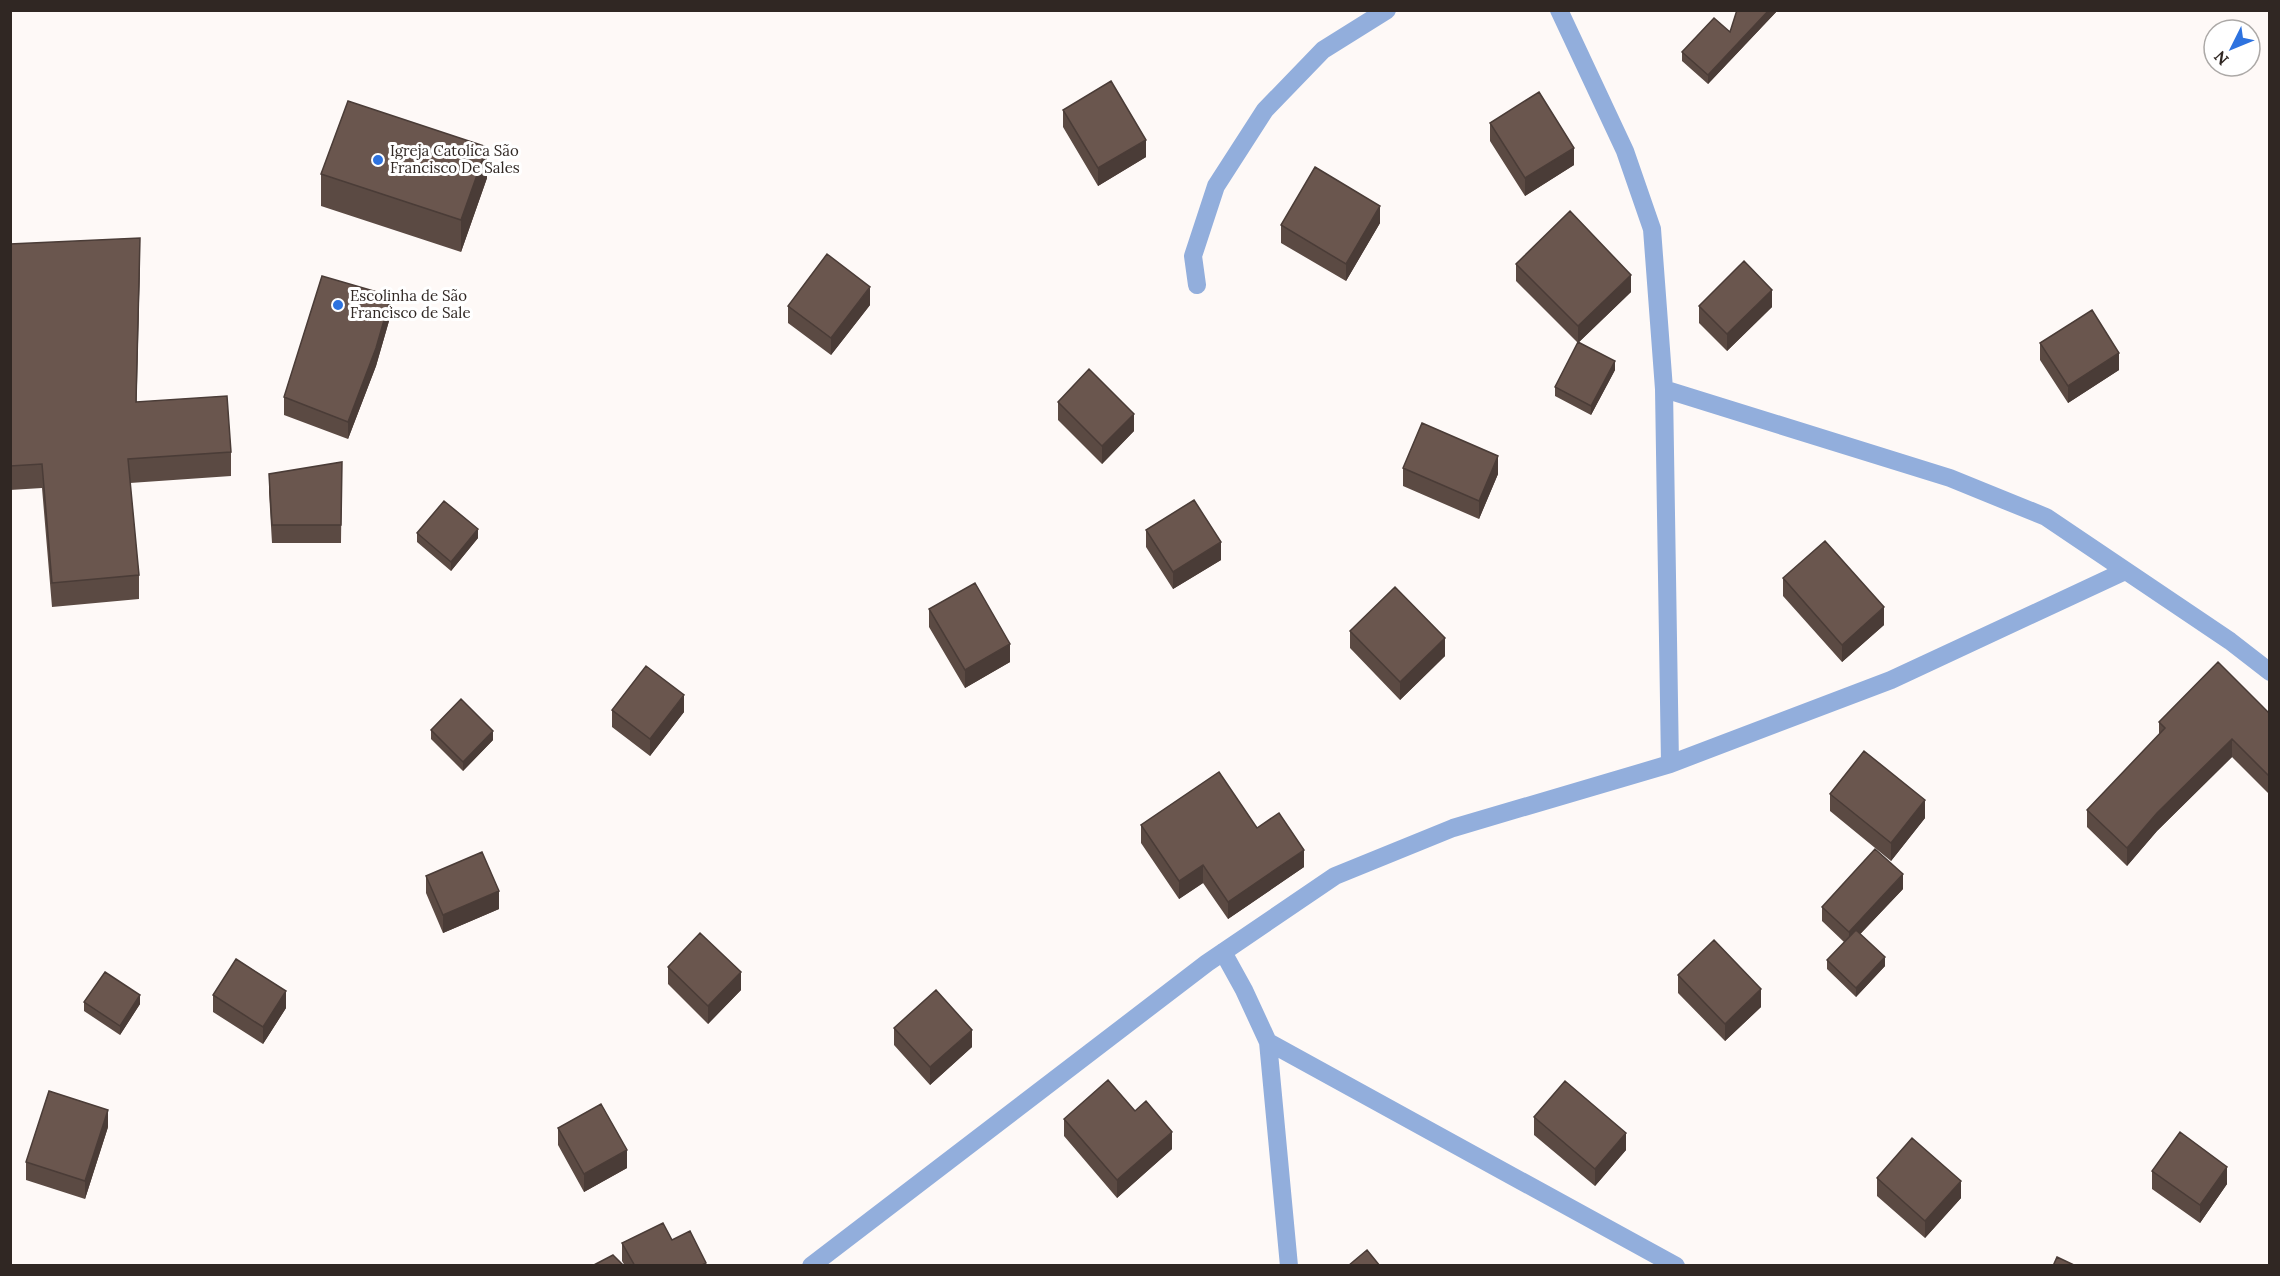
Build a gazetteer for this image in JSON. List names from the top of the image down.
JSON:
{
  "places": ["Igreja Catolica São Francisco De Sales", "Escolinha de São Francisco de Sale"],
  "north": "bottom left"
}
